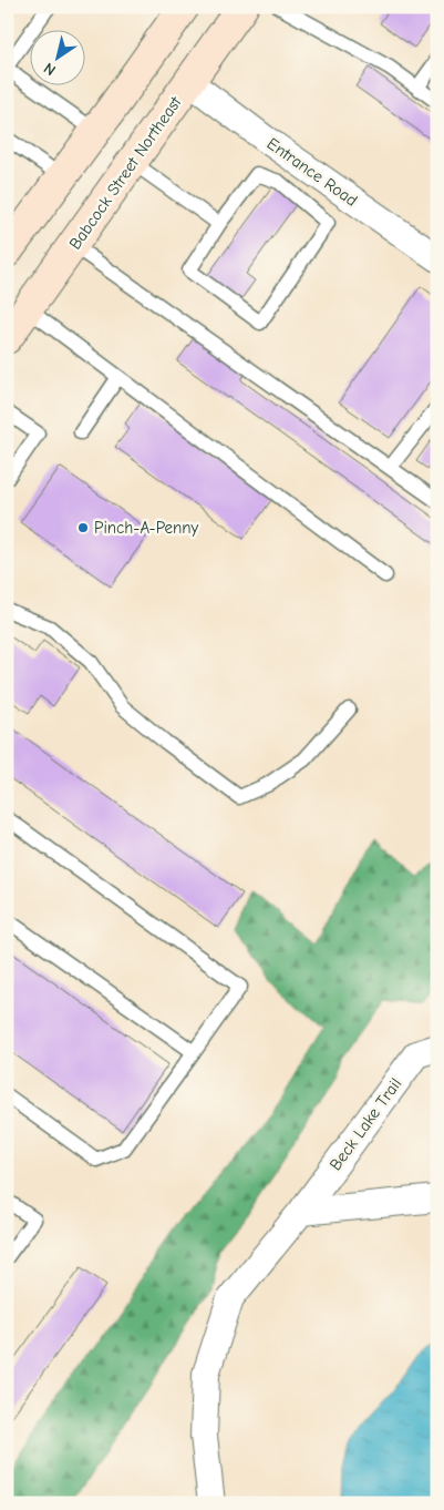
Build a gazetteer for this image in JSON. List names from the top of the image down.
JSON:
{
  "streets": {
    "main road": ["Babcock Street Northeast"],
    "street": ["Entrance Road", "Beck Lake Trail"]
  },
  "crossings": [
    ["Entrance Road", "Babcock Street Northeast"]
  ],
  "places": ["Pinch-A-Penny"],
  "north": "bottom left"
}
